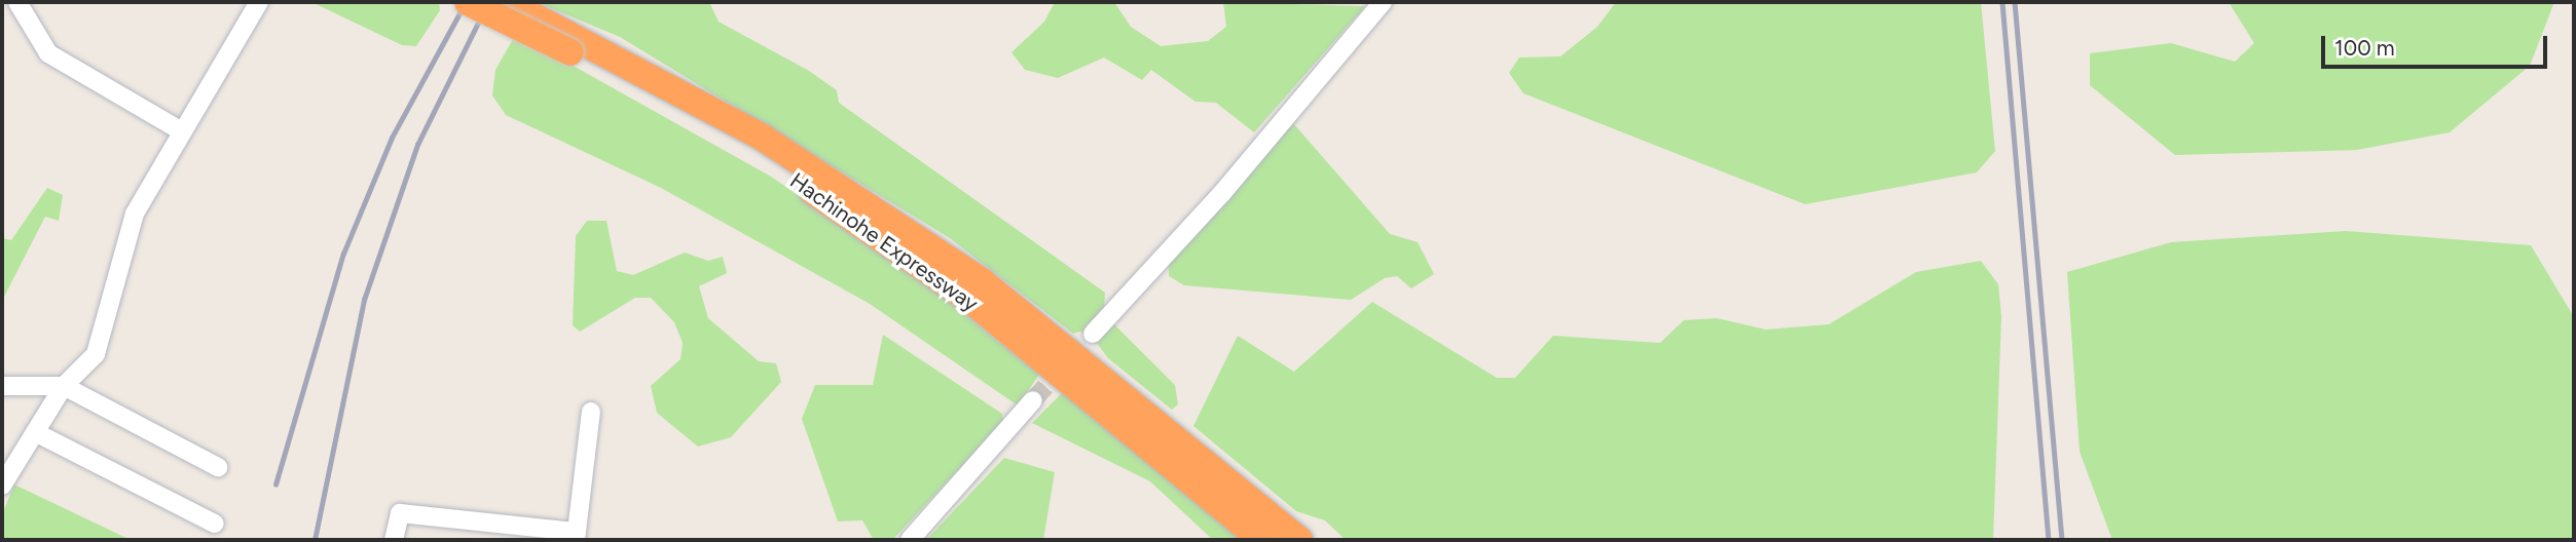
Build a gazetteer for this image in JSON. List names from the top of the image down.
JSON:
{
  "streets": {
    "highway": ["Hachinohe Expressway"]
  },
  "scale_bar": "100 m"
}
